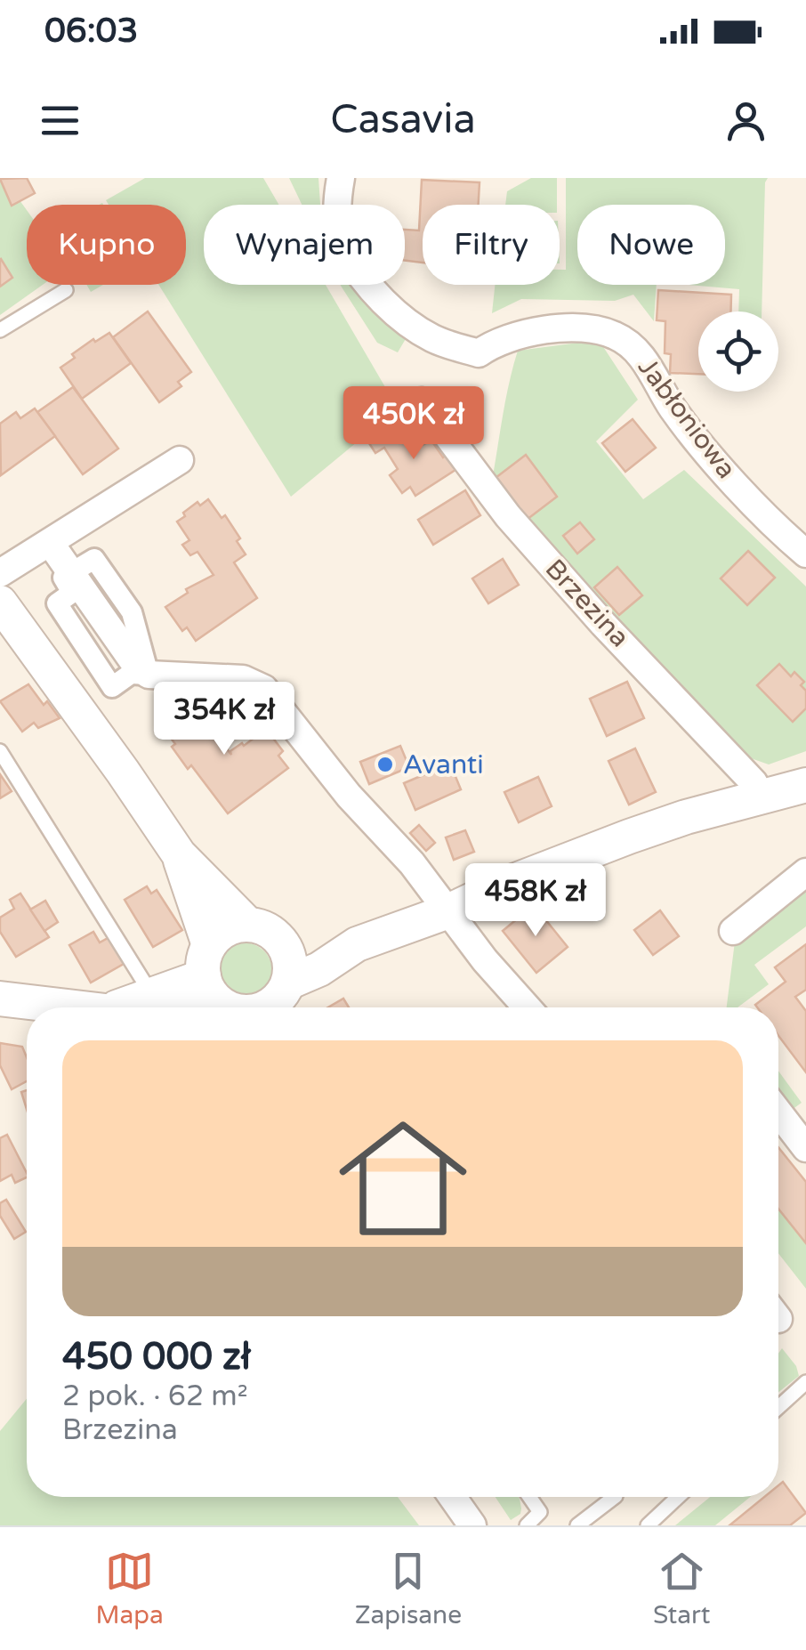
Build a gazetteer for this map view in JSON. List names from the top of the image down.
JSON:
{
  "streets": {
    "street": ["Jabłoniowa", "Brzezina"]
  },
  "places": ["Avanti"],
  "page": {
    "status": "06:03",
    "header": "Casavia",
    "chip": [
      "Kupno",
      "Wynajem",
      "Filtry",
      "Nowe"
    ],
    "price": ["450K zł", "354K zł", "458K zł"],
    "list": [
      {
        "name": "450 000 zł",
        "note": "2 pok. · 62 m² · Brzezina"
      }
    ],
    "tabs": ["Mapa", "Zapisane", "Start"]
  }
}
